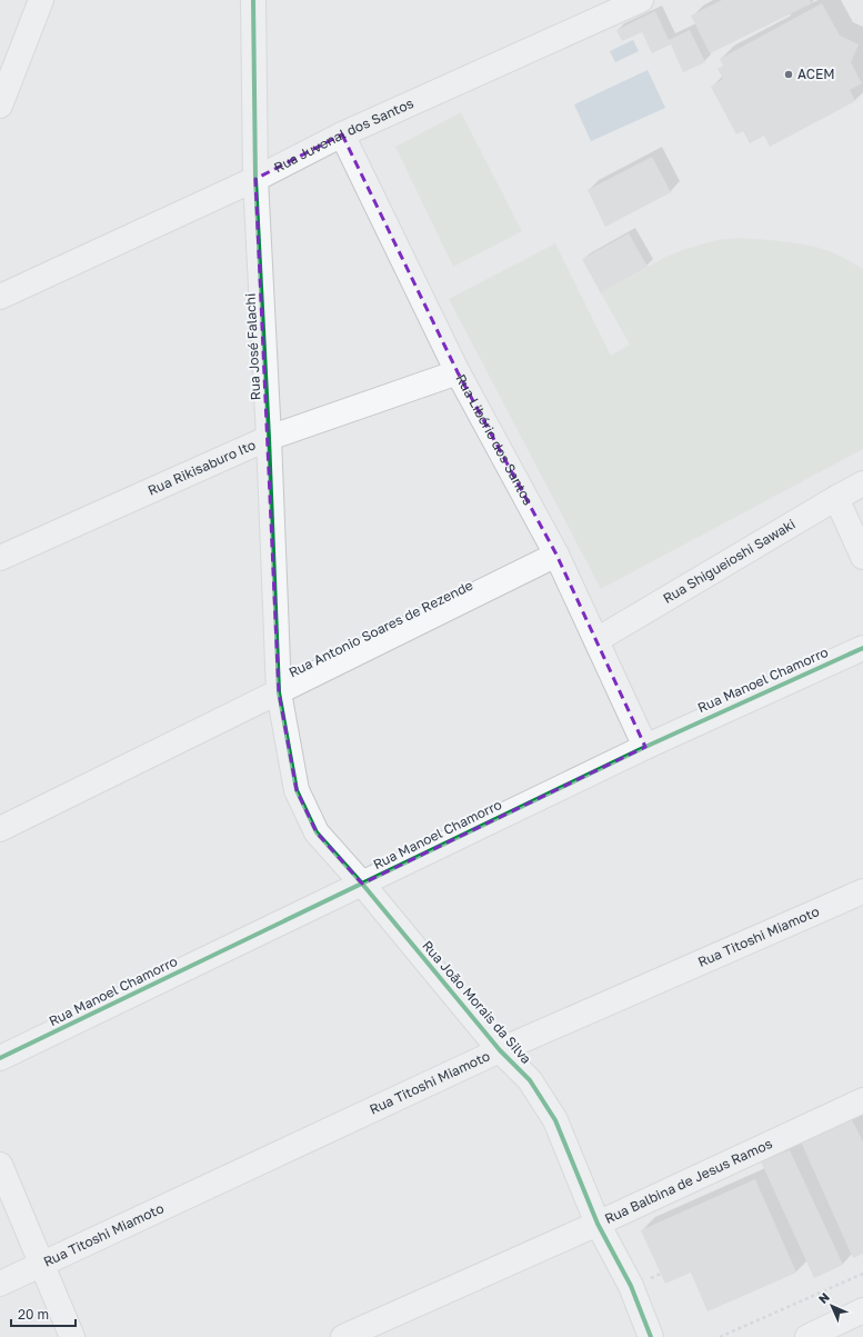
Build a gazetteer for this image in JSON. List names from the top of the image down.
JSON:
{
  "streets": {
    "street": [
      "Rua Juvenal dos Santos",
      "Rua José Falachi",
      "Rua Libório dos Santos",
      "Rua Rikisaburo Ito",
      "Rua Shigueioshi Sawaki",
      "Rua Antonio Soares de Rezende",
      "Rua Manoel Chamorro",
      "Rua Titoshi Miamoto",
      "Rua João Morais da Silva",
      "Rua Balbina de Jesus Ramos"
    ]
  },
  "crossings": [
    ["Rua Juvenal dos Santos", "Rua José Falachi"],
    ["Rua Juvenal dos Santos", "Rua Libório dos Santos"],
    ["Rua José Falachi", "Rua Rikisaburo Ito"],
    ["Rua José Falachi", "Rua Antonio Soares de Rezende"],
    ["Rua José Falachi", "Rua João Morais da Silva"],
    ["Rua Libório dos Santos", "Rua Rikisaburo Ito"],
    ["Rua Libório dos Santos", "Rua Shigueioshi Sawaki"],
    ["Rua Libório dos Santos", "Rua Antonio Soares de Rezende"],
    ["Rua Libório dos Santos", "Rua Manoel Chamorro"],
    ["Rua Antonio Soares de Rezende", "Rua João Morais da Silva"],
    ["Rua Manoel Chamorro", "Rua João Morais da Silva"],
    ["Rua Titoshi Miamoto", "Rua João Morais da Silva"],
    ["Rua João Morais da Silva", "Rua Balbina de Jesus Ramos"]
  ],
  "places": ["ACEM"],
  "scale_bar": "20 m",
  "north": "top left"
}
